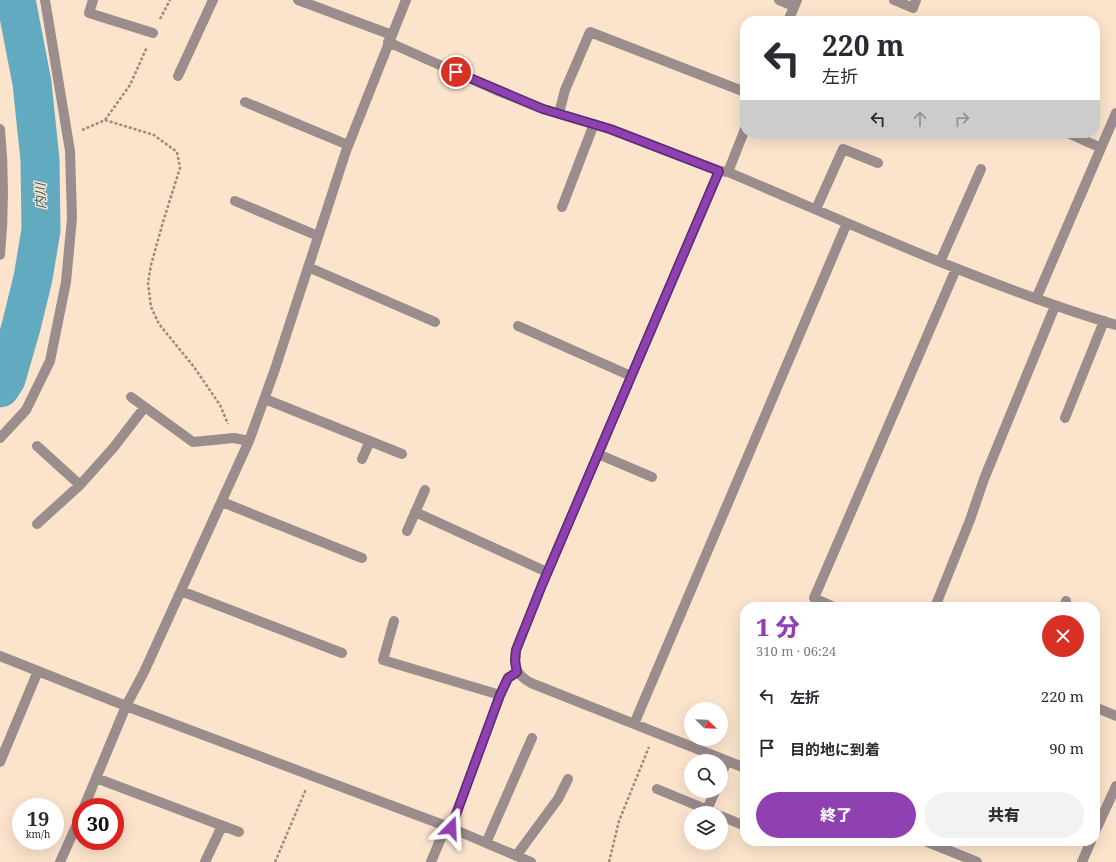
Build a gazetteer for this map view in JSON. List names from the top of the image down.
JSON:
{
  "water": ["内川"],
  "north": "bottom right",
  "page": {
    "turn": ["220 m", "左折"],
    "heading": ["1 分", "310 m · 06:24"],
    "list": [
      {
        "name": "左折",
        "value": "220 m"
      },
      {
        "name": "目的地に到着",
        "value": "90 m"
      }
    ],
    "buttons": ["終了", "共有"],
    "speed": "19 km/h",
    "limit": "30"
  }
}
